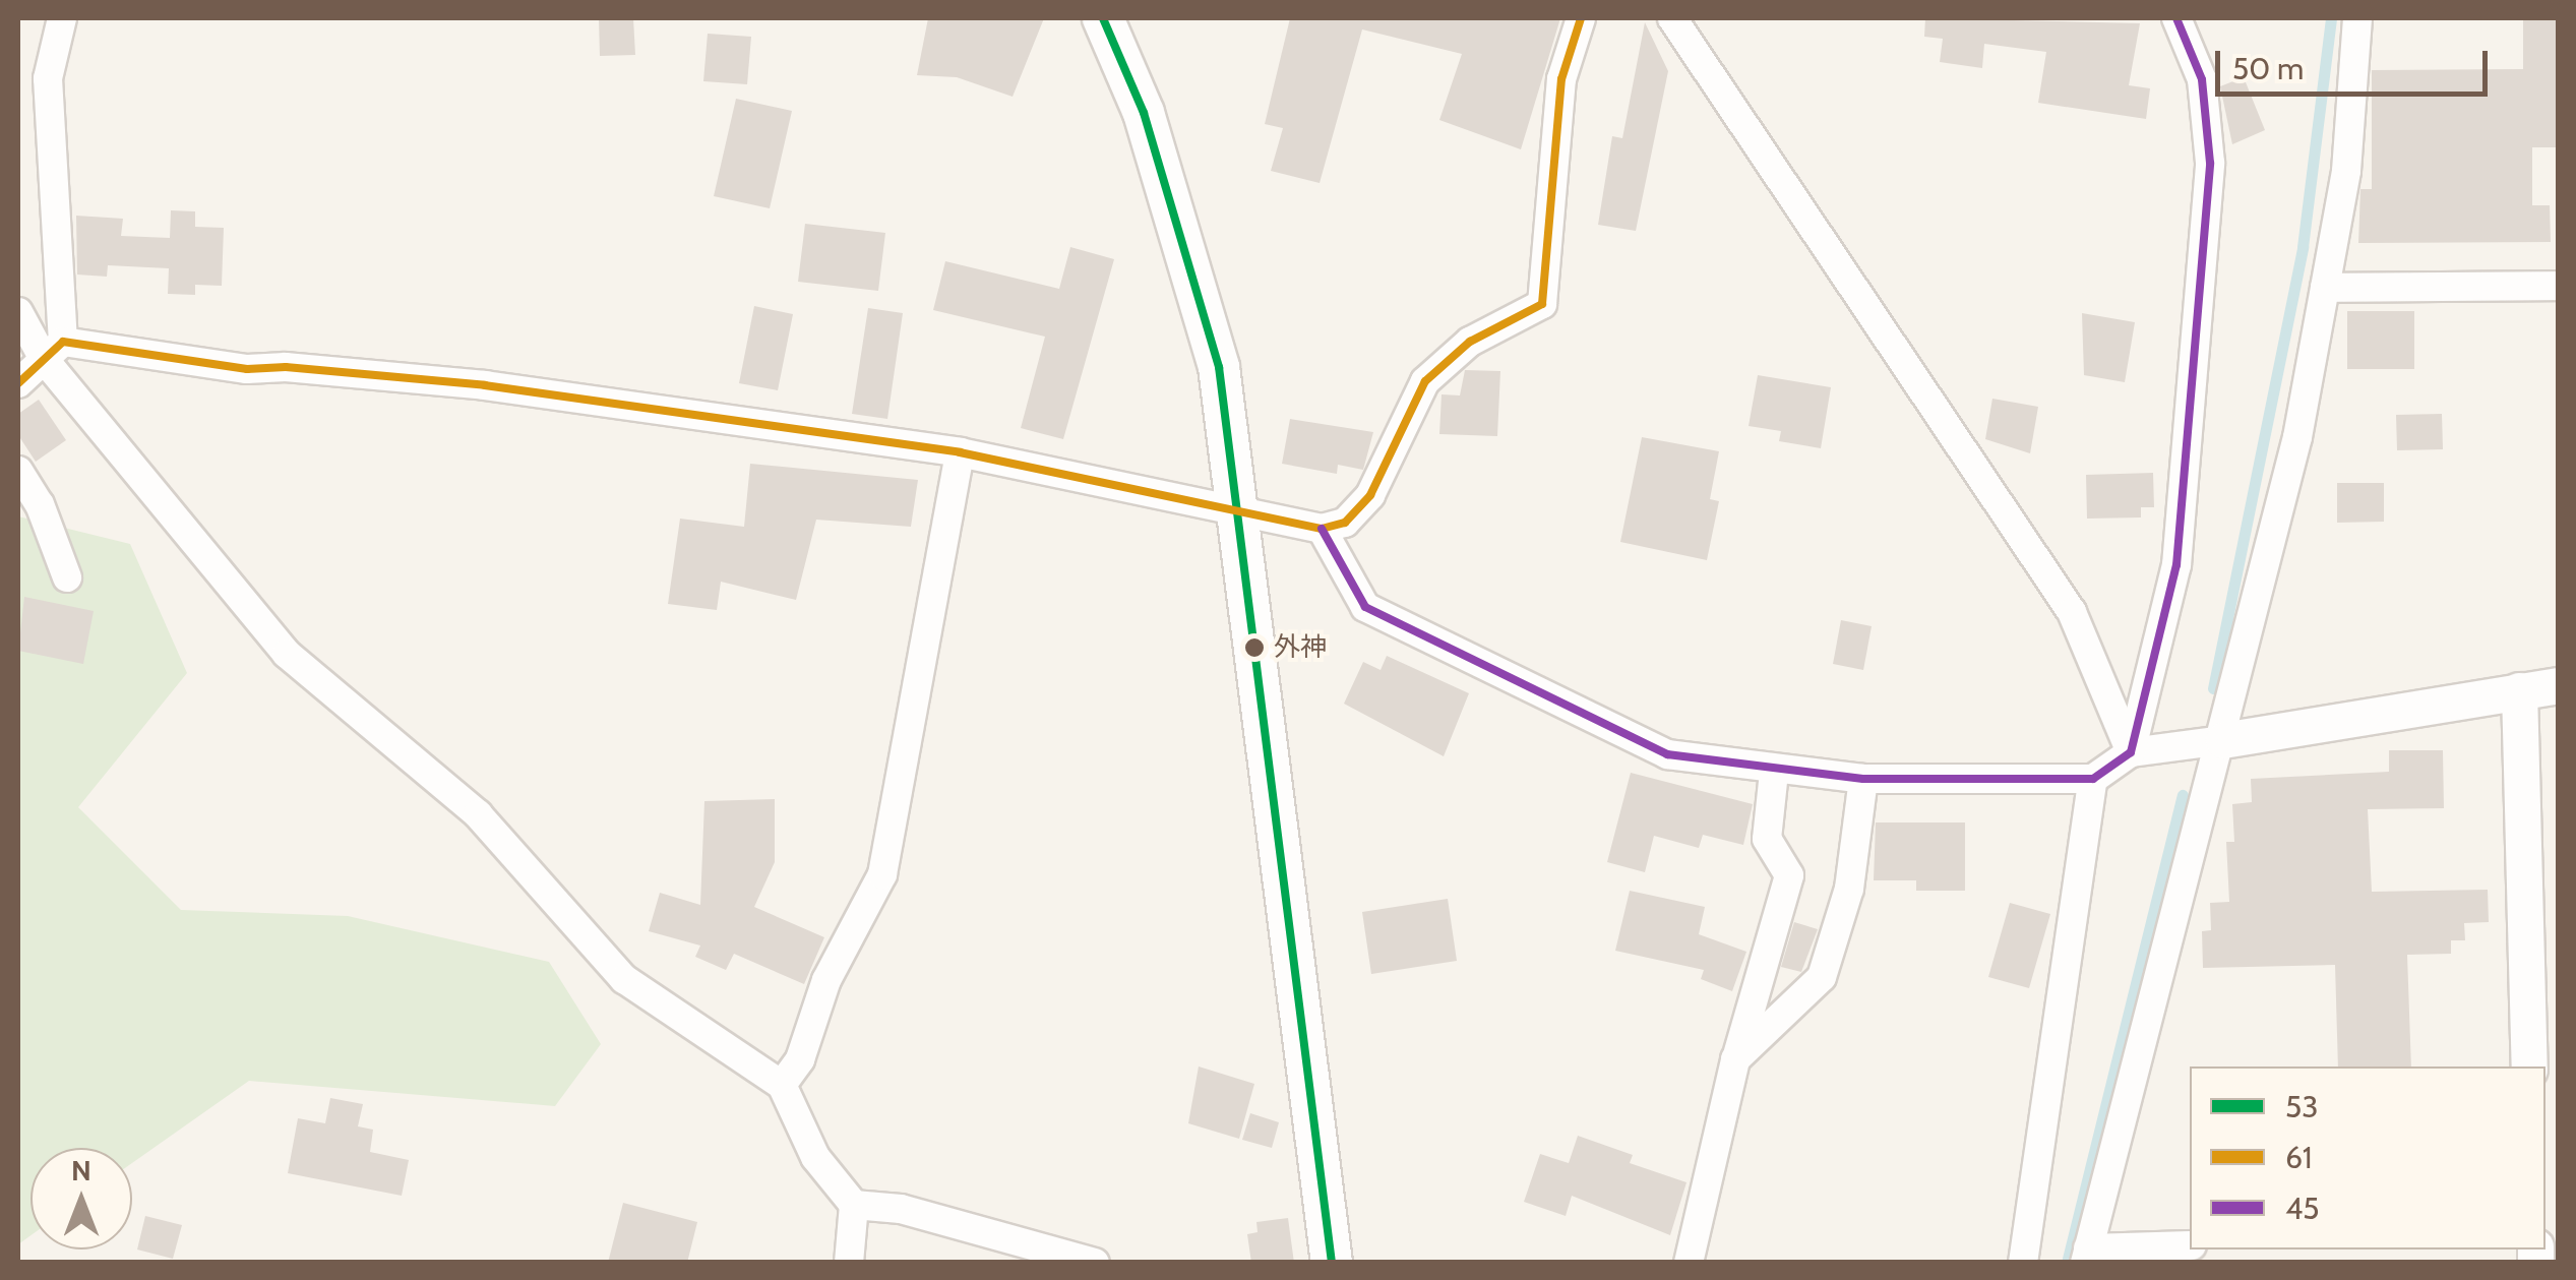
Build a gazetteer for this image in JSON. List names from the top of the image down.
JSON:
{
  "places": ["外神"],
  "lines": ["transit line 53", "transit line 61", "transit line 45"],
  "legend": ["53", "61", "45"],
  "scale_bar": "50 m",
  "north": "top"
}
